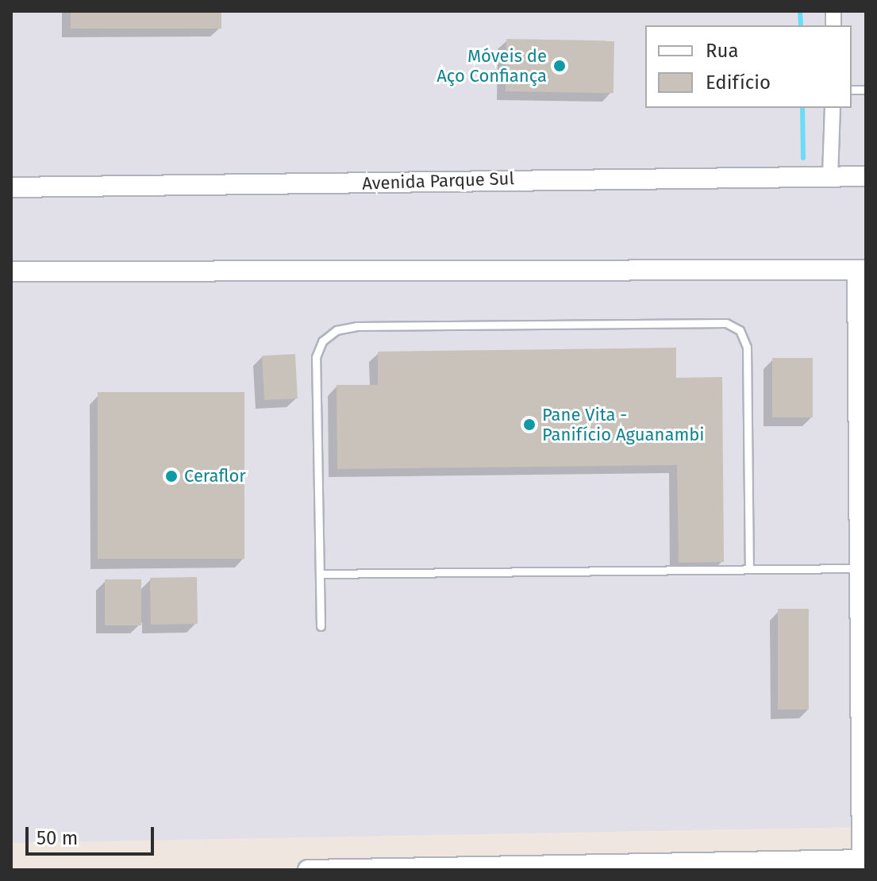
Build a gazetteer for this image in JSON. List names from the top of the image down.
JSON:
{
  "streets": {
    "street": ["Avenida Parque Sul"]
  },
  "places": ["Móveis de Aço Confiança", "Pane Vita - Panifício Aguanambi", "Ceraflor"],
  "legend": ["Rua", "Edifício"],
  "scale_bar": "50 m"
}
